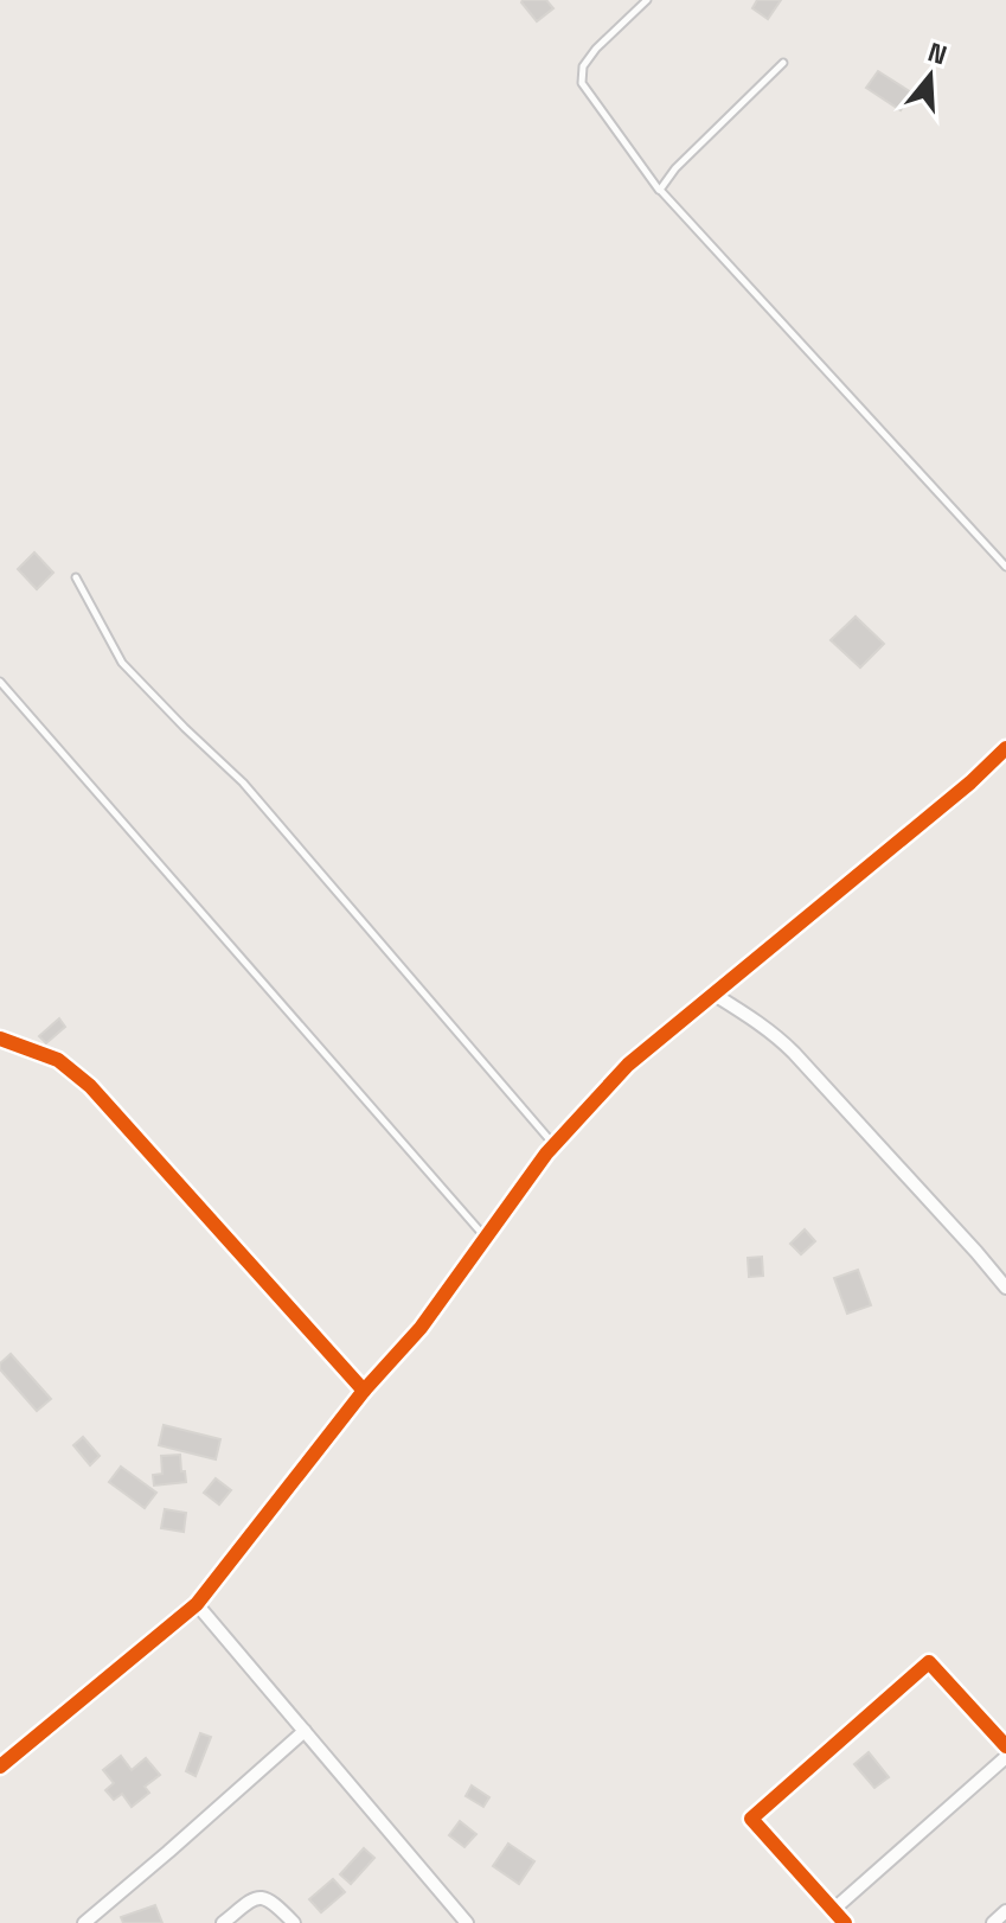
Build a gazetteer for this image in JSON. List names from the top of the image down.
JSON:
{
  "north": "top"
}
